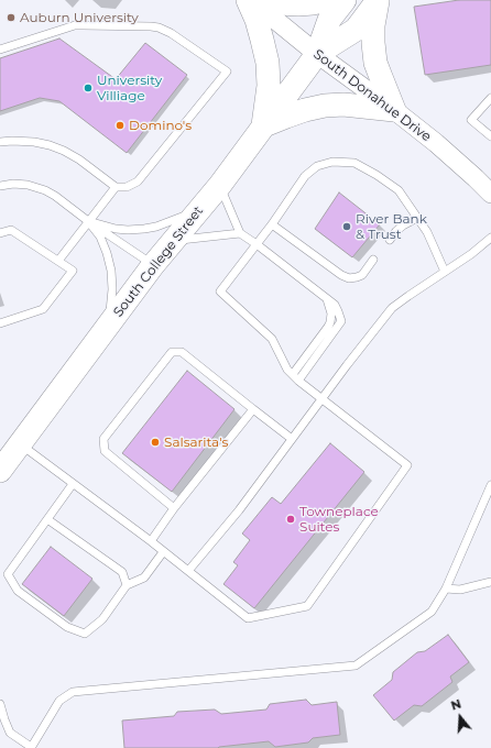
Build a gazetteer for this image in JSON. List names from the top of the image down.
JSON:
{
  "streets": {
    "main road": ["South College Street"],
    "street": ["South Donahue Drive"]
  },
  "crossings": [
    ["South Donahue Drive", "South College Street"]
  ],
  "places": [
    "Auburn University",
    "University Villiage",
    "Domino's",
    "River Bank & Trust",
    "Salsarita's",
    "Towneplace Suites"
  ],
  "north": "top"
}
